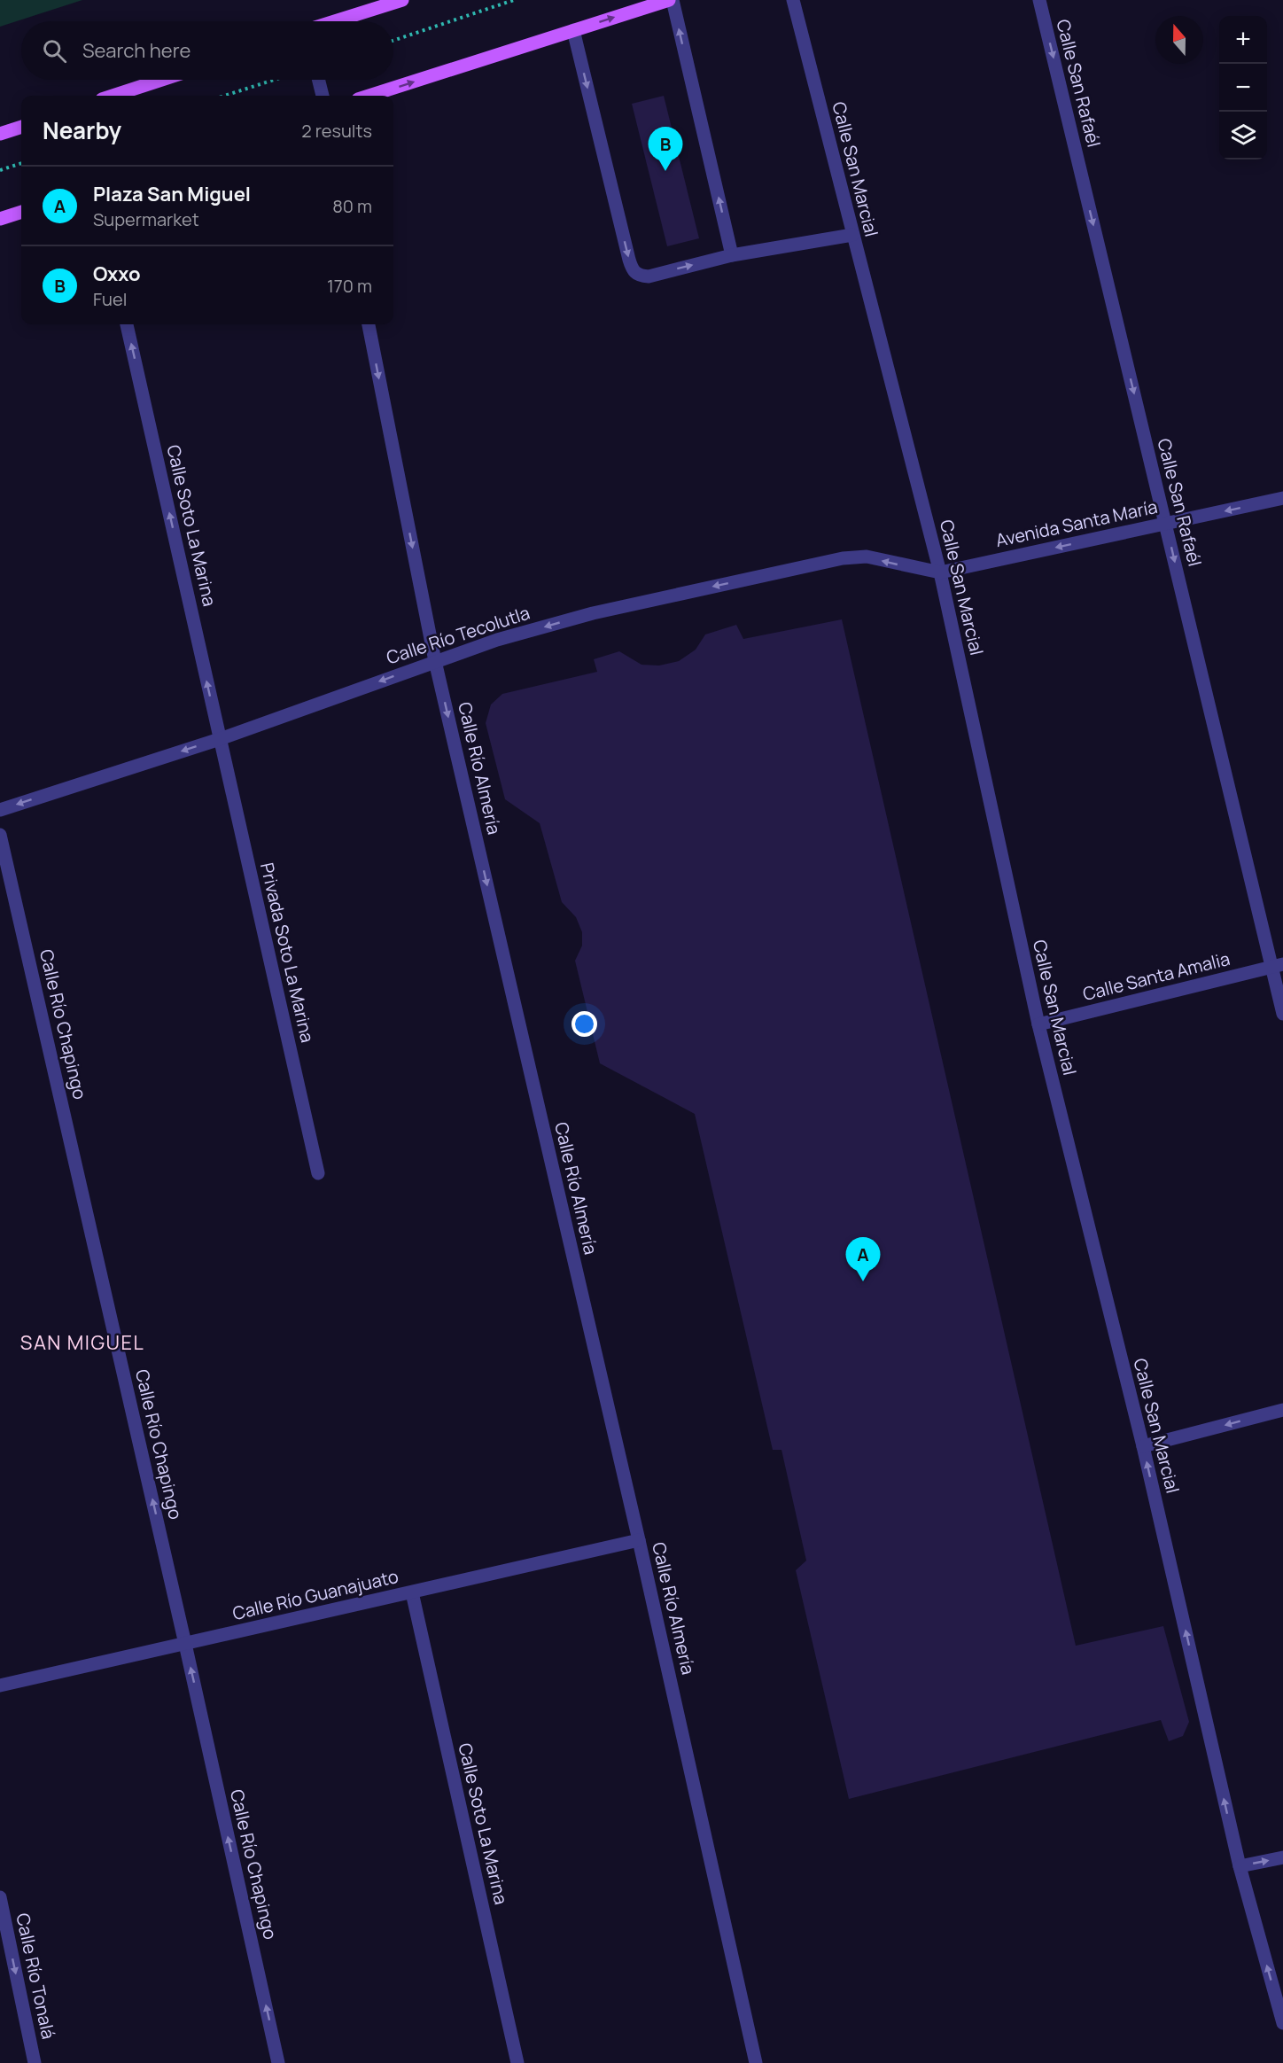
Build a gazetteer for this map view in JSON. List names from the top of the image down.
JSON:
{
  "streets": {
    "street": [
      "Calle San Rafaél",
      "Calle San Marcial",
      "Avenida Santa María",
      "Calle Soto La Marina",
      "Calle Río Tecolutla",
      "Calle Río Almería",
      "Privada Soto La Marina",
      "Calle Santa Amalia",
      "Calle Río Chapingo",
      "Calle Río Guanajuato",
      "Calle Río Tonalá"
    ]
  },
  "crossings": [
    ["Calle San Rafaél", "Avenida Santa María"],
    ["Calle San Rafaél", "Calle Santa Amalia"],
    ["Calle San Marcial", "Avenida Santa María"],
    ["Calle San Marcial", "Calle Río Tecolutla"],
    ["Calle San Marcial", "Calle Santa Amalia"],
    ["Avenida Santa María", "Calle Río Tecolutla"],
    ["Calle Soto La Marina", "Calle Río Tecolutla"],
    ["Calle Soto La Marina", "Privada Soto La Marina"],
    ["Calle Soto La Marina", "Calle Río Guanajuato"],
    ["Calle Río Tecolutla", "Calle Río Almería"],
    ["Calle Río Tecolutla", "Privada Soto La Marina"],
    ["Calle Río Almería", "Calle Río Guanajuato"],
    ["Calle Río Chapingo", "Calle Río Guanajuato"]
  ],
  "one_way": [
    "Calle San Rafaél",
    "Avenida Santa María",
    "Calle Soto La Marina",
    "Calle Río Tecolutla",
    "Calle Río Almería",
    "Calle Río Chapingo",
    "Calle Río Tonalá"
  ],
  "districts": ["SAN MIGUEL"],
  "north": "top",
  "page": {
    "map_buttons": ["+", "−"],
    "search": "Search here",
    "heading": ["Nearby", "2 results"],
    "pins": ["B", "A"],
    "list": [
      {
        "mark": "A",
        "name": "Plaza San Miguel",
        "note": "Supermarket",
        "value": "80 m"
      },
      {
        "mark": "B",
        "name": "Oxxo",
        "note": "Fuel",
        "value": "170 m"
      }
    ]
  }
}
